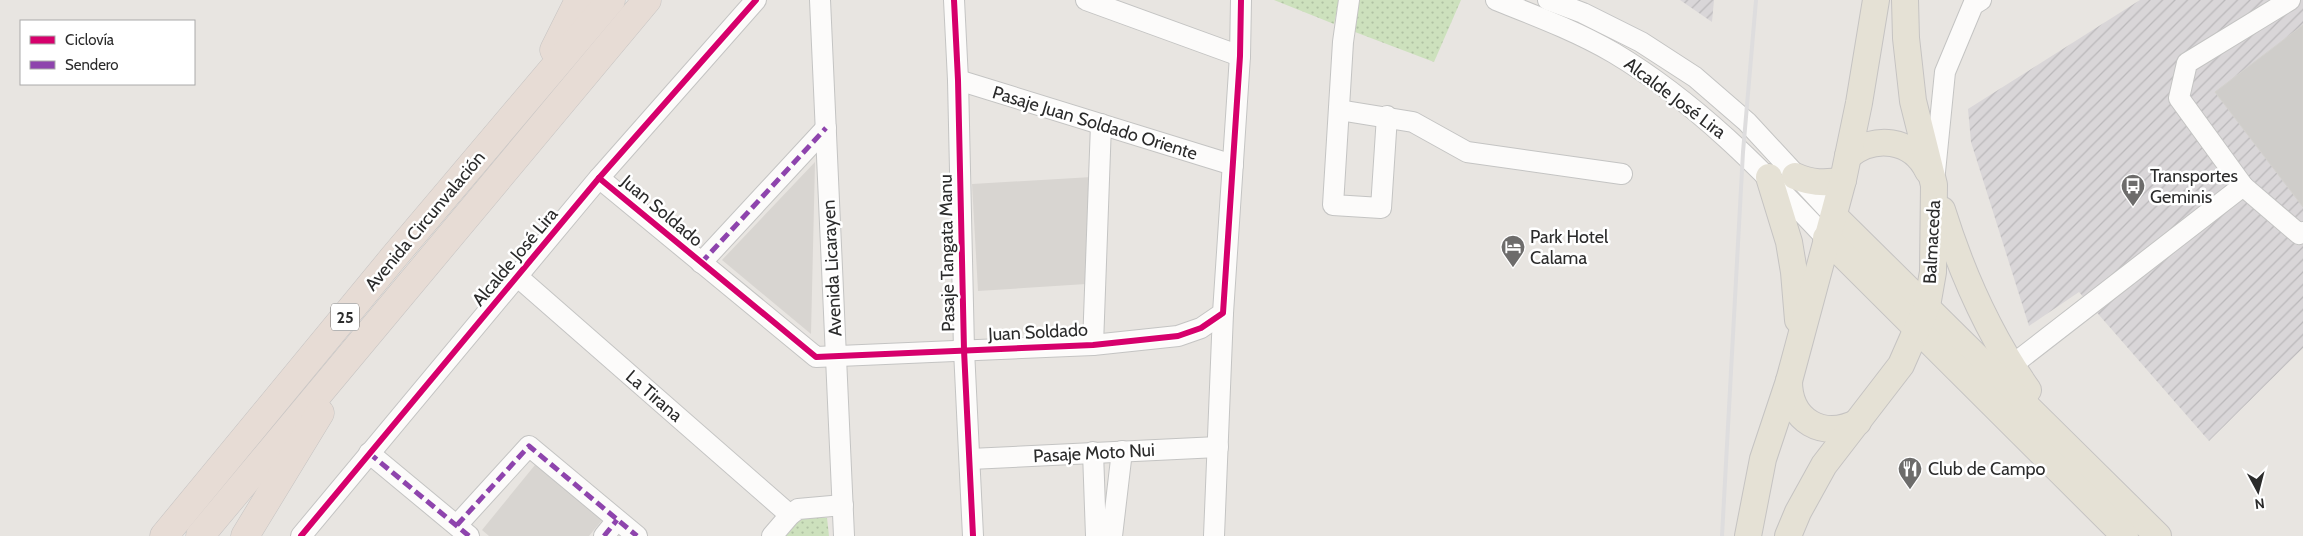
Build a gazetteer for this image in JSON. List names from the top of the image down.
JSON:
{
  "streets": {
    "highway": ["Avenida Circunvalación", "25"],
    "main road": ["Balmaceda"],
    "street": [
      "Alcalde José Lira",
      "Pasaje Juan Soldado Oriente",
      "Juan Soldado",
      "Pasaje Tangata Manu",
      "Avenida Licarayen",
      "La Tirana",
      "Pasaje Moto Nui"
    ]
  },
  "crossings": [
    ["Alcalde José Lira", "Juan Soldado"],
    ["Alcalde José Lira", "La Tirana"],
    ["Pasaje Juan Soldado Oriente", "Pasaje Tangata Manu"],
    ["Juan Soldado", "Pasaje Tangata Manu"],
    ["Juan Soldado", "Avenida Licarayen"],
    ["Pasaje Tangata Manu", "Pasaje Moto Nui"]
  ],
  "places": {
    "bus stop": ["Transportes Geminis"],
    "hotel": ["Park Hotel Calama"],
    "restaurant": ["Club de Campo"]
  },
  "legend": ["Ciclovía", "Sendero"],
  "north": "bottom"
}
